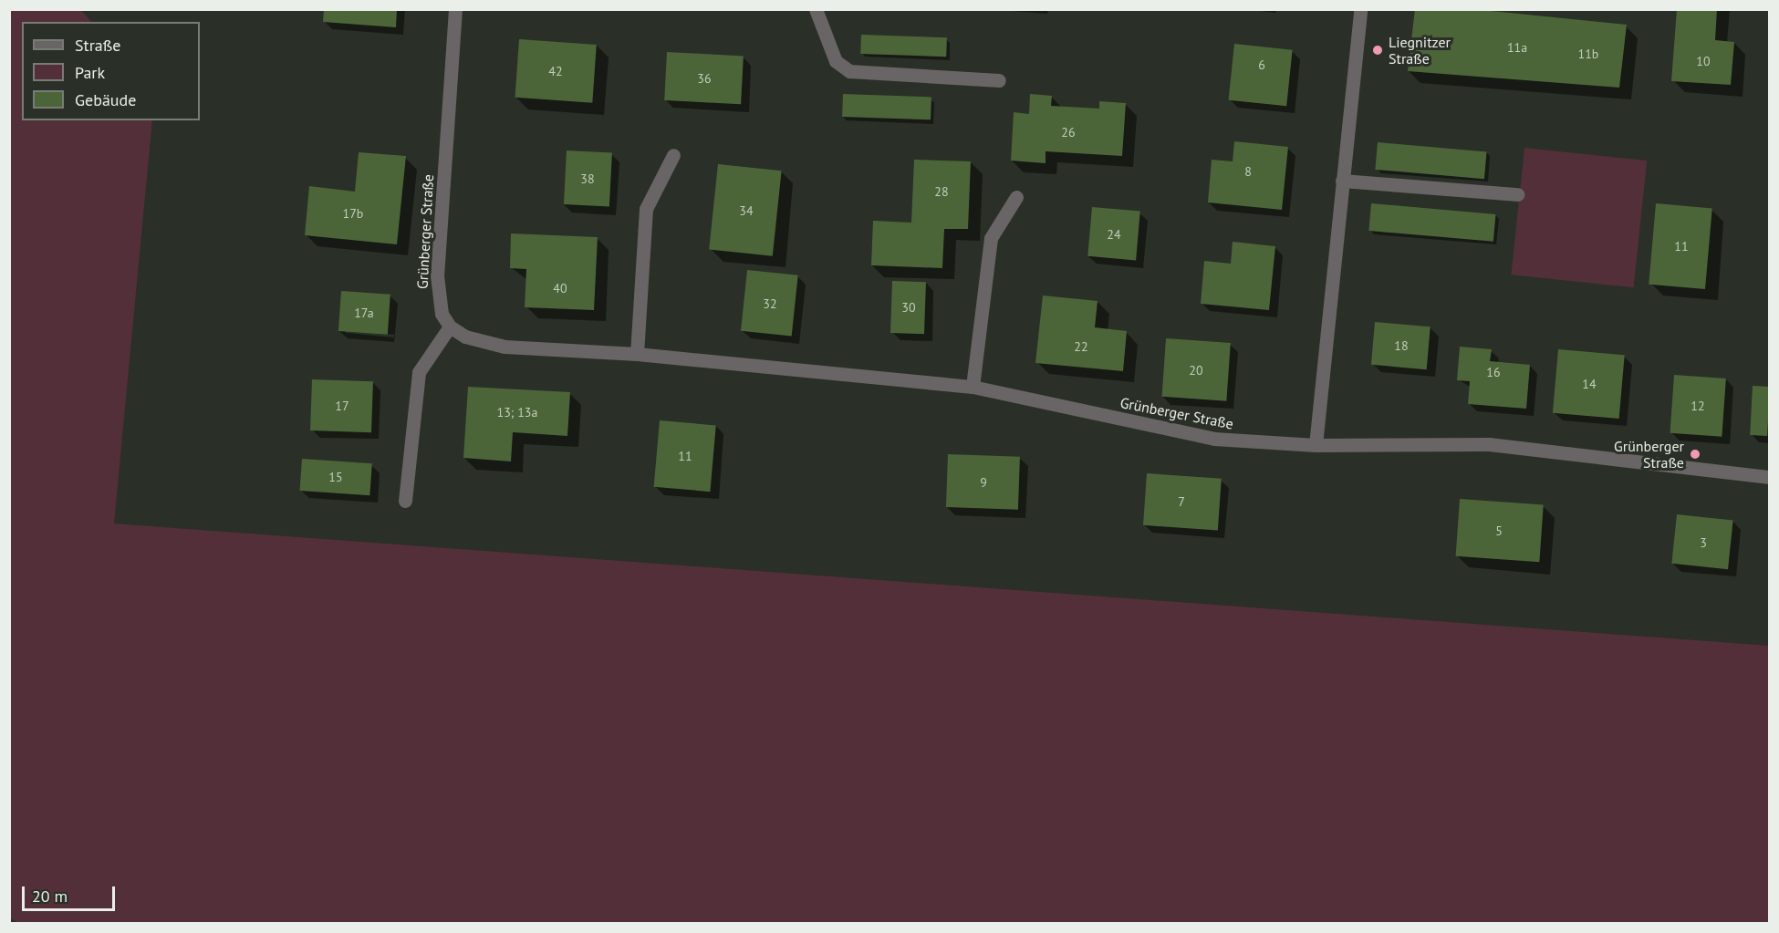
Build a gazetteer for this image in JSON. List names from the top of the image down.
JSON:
{
  "streets": {
    "street": ["Grünberger Straße"]
  },
  "places": ["Liegnitzer Straße", "Grünberger Straße"],
  "house_numbers": [
    "11a",
    "11b",
    "10",
    "6",
    "42",
    "36",
    "26",
    "8",
    "38",
    "28",
    "34",
    "17b",
    "24",
    "11",
    "40",
    "32",
    "30",
    "17a",
    "18",
    "22",
    "20",
    "16",
    "14",
    "17",
    "12",
    "13; 13a",
    "11",
    "15",
    "9",
    "7",
    "5",
    "3"
  ],
  "legend": ["Straße", "Park", "Gebäude"],
  "scale_bar": "20 m"
}
